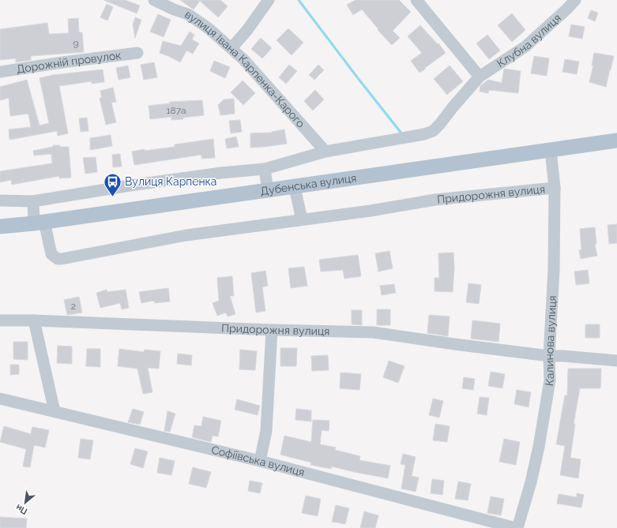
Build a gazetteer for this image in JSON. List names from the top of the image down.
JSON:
{
  "streets": {
    "main road": ["Дубенська вулиця"],
    "street": [
      "Клубна вулиця",
      "Дорожній провулок",
      "вулиця Івана Карпенка-Карого",
      "Придорожня вулиця",
      "Калинова вулиця",
      "Софіївська вулиця"
    ]
  },
  "crossings": [
    ["Клубна вулиця", "вулиця Івана Карпенка-Карого"],
    ["Клубна вулиця", "Придорожня вулиця"],
    ["Дубенська вулиця", "Придорожня вулиця"],
    ["Дубенська вулиця", "Калинова вулиця"],
    ["Придорожня вулиця", "Калинова вулиця"],
    ["Калинова вулиця", "Софіївська вулиця"]
  ],
  "places": {
    "bus stop": ["Вулиця Карпенка"]
  },
  "house_numbers": ["9", "187а", "2"],
  "north": "bottom left"
}
